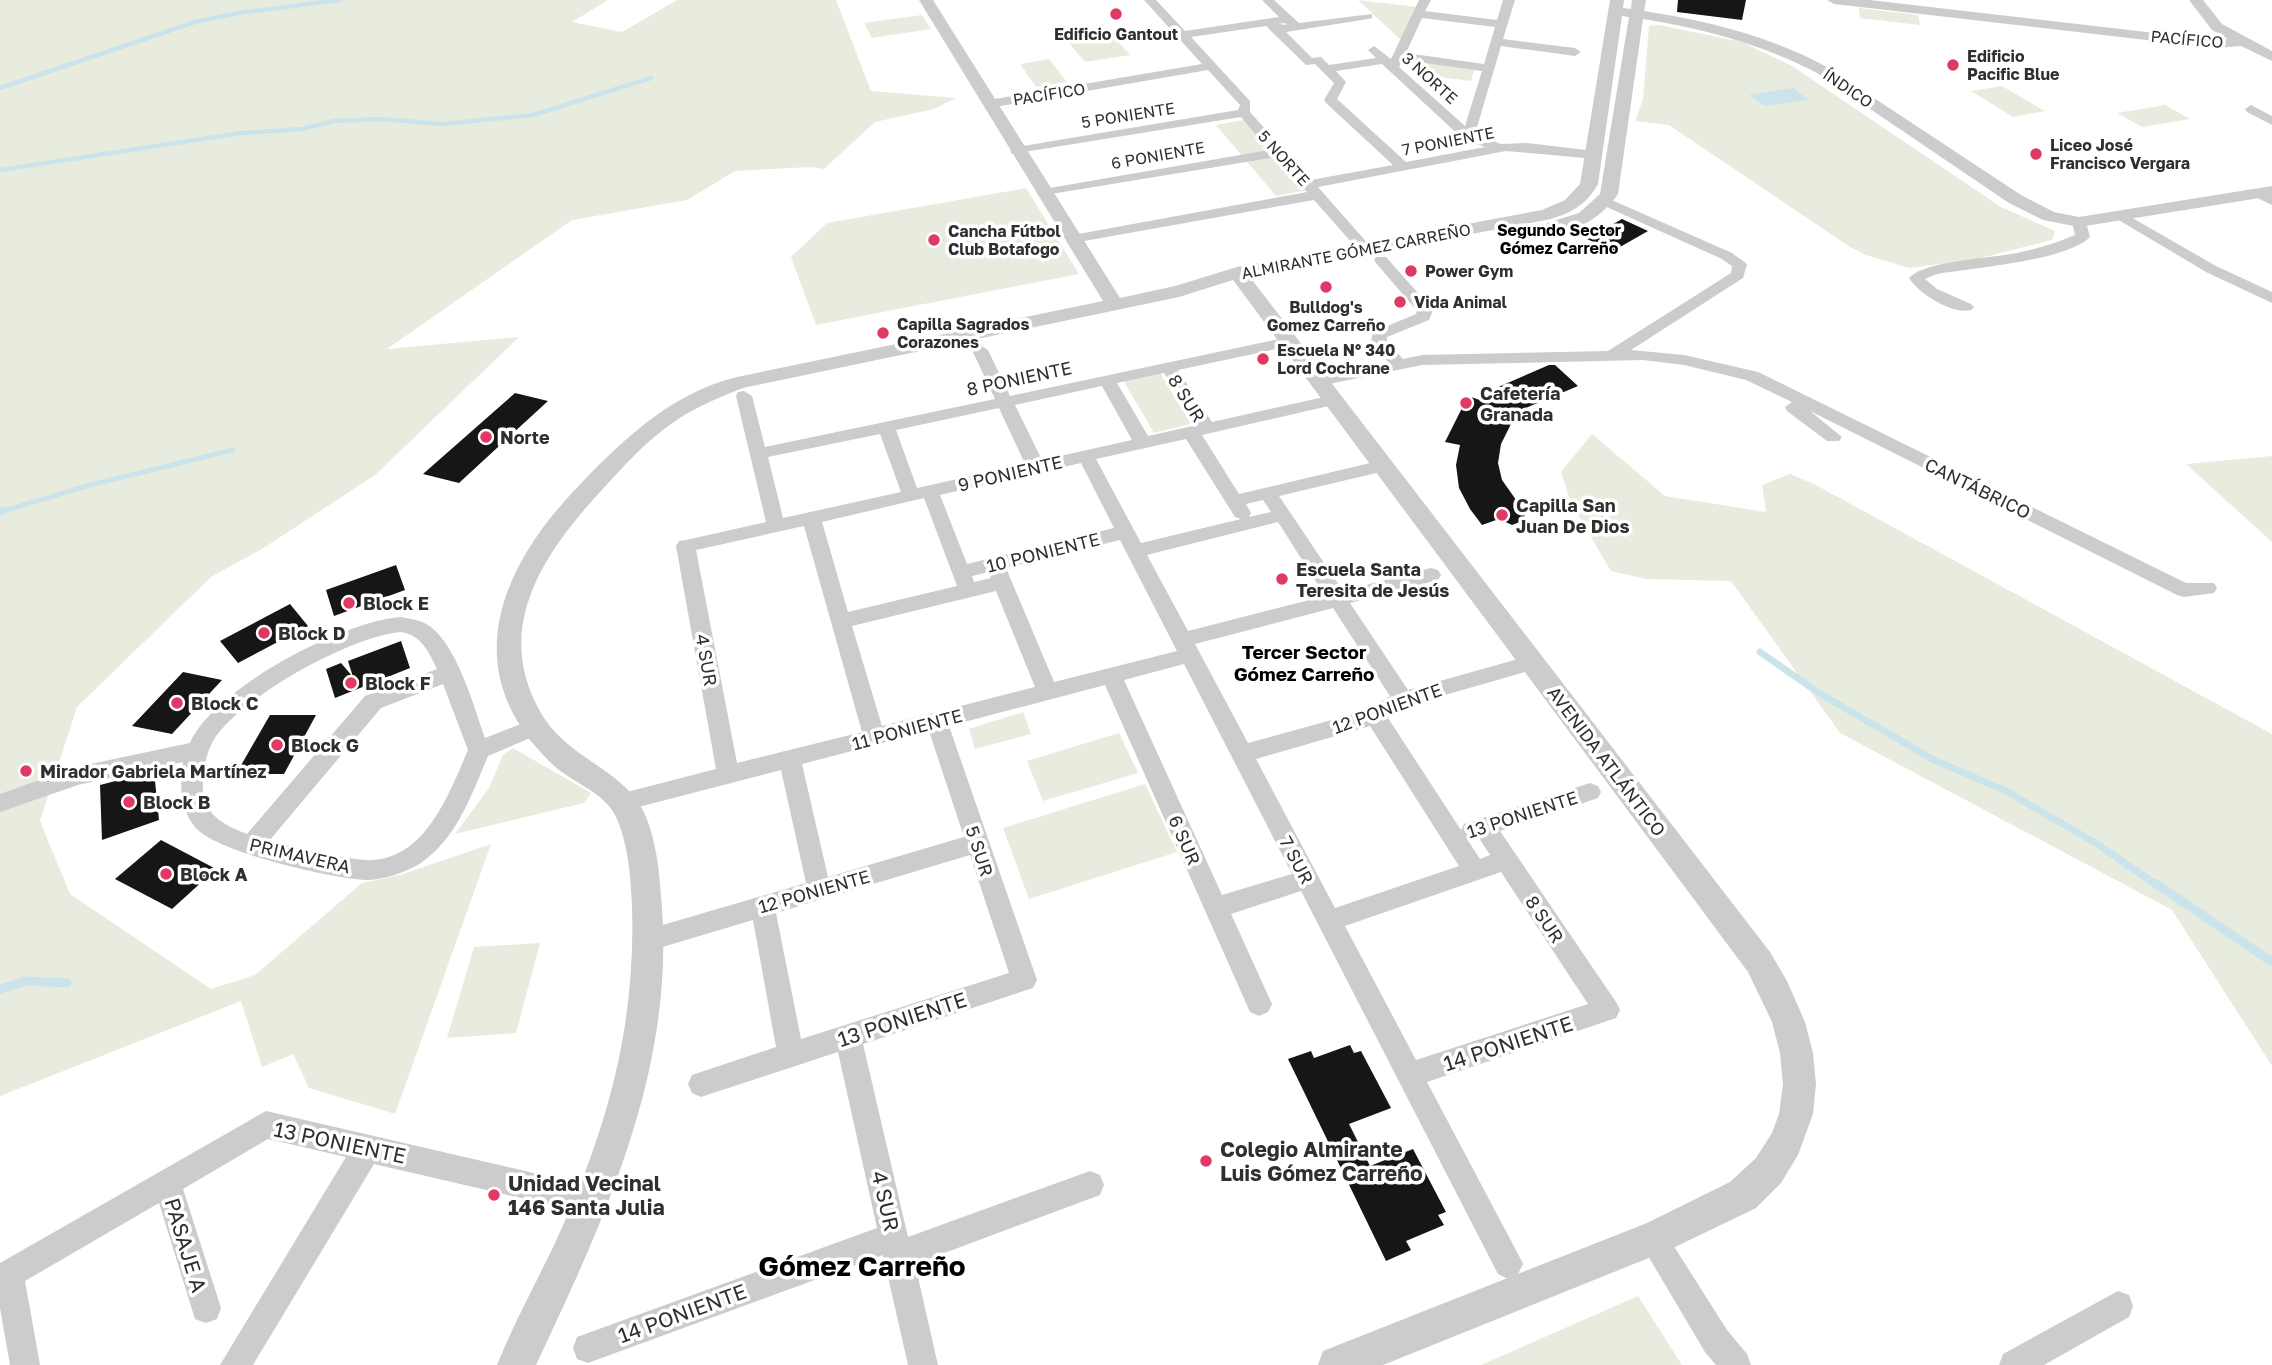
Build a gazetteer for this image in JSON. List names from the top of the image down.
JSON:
{
  "streets": {
    "street": [
      "PACÍFICO",
      "3 NORTE",
      "ÍNDICO",
      "5 PONIENTE",
      "7 PONIENTE",
      "6 PONIENTE",
      "5 NORTE",
      "ALMIRANTE GÓMEZ CARREÑO",
      "8 PONIENTE",
      "8 SUR",
      "9 PONIENTE",
      "CANTÁBRICO",
      "10 PONIENTE",
      "4 SUR",
      "12 PONIENTE",
      "11 PONIENTE",
      "AVENIDA ATLÁNTICO",
      "13 PONIENTE",
      "6 SUR",
      "5 SUR",
      "PRIMAVERA",
      "7 SUR",
      "14 PONIENTE",
      "PASAJE A"
    ]
  },
  "crossings": [
    ["PACÍFICO", "5 PONIENTE"],
    ["PACÍFICO", "7 PONIENTE"],
    ["PACÍFICO", "6 PONIENTE"],
    ["PACÍFICO", "5 NORTE"],
    ["PACÍFICO", "ALMIRANTE GÓMEZ CARREÑO"],
    ["3 NORTE", "7 PONIENTE"],
    ["ÍNDICO", "ALMIRANTE GÓMEZ CARREÑO"],
    ["5 PONIENTE", "5 NORTE"],
    ["7 PONIENTE", "5 NORTE"],
    ["7 PONIENTE", "ALMIRANTE GÓMEZ CARREÑO"],
    ["6 PONIENTE", "5 NORTE"],
    ["5 NORTE", "ALMIRANTE GÓMEZ CARREÑO"],
    ["ALMIRANTE GÓMEZ CARREÑO", "11 PONIENTE"],
    ["ALMIRANTE GÓMEZ CARREÑO", "AVENIDA ATLÁNTICO"],
    ["8 PONIENTE", "8 SUR"],
    ["8 PONIENTE", "AVENIDA ATLÁNTICO"],
    ["8 SUR", "9 PONIENTE"],
    ["8 SUR", "10 PONIENTE"],
    ["8 SUR", "13 PONIENTE"],
    ["8 SUR", "14 PONIENTE"],
    ["9 PONIENTE", "CANTÁBRICO"],
    ["9 PONIENTE", "4 SUR"],
    ["9 PONIENTE", "AVENIDA ATLÁNTICO"],
    ["9 PONIENTE", "7 SUR"],
    ["CANTÁBRICO", "AVENIDA ATLÁNTICO"],
    ["10 PONIENTE", "7 SUR"],
    ["4 SUR", "11 PONIENTE"],
    ["4 SUR", "13 PONIENTE"],
    ["4 SUR", "14 PONIENTE"],
    ["12 PONIENTE", "AVENIDA ATLÁNTICO"],
    ["12 PONIENTE", "5 SUR"],
    ["12 PONIENTE", "7 SUR"],
    ["11 PONIENTE", "6 SUR"],
    ["11 PONIENTE", "5 SUR"],
    ["11 PONIENTE", "7 SUR"],
    ["13 PONIENTE", "5 SUR"],
    ["13 PONIENTE", "PASAJE A"],
    ["7 SUR", "14 PONIENTE"]
  ],
  "districts": ["Segundo Sector Gómez Carreño", "Tercer Sector Gómez Carreño", "Gómez Carreño"],
  "places": [
    "Edificio Gantout",
    "Edificio Pacific Blue",
    "Liceo José Francisco Vergara",
    "Cancha Fútbol Club Botafogo",
    "Power Gym",
    "Bulldog's Gomez Carreño",
    "Vida Animal",
    "Capilla Sagrados Corazones",
    "Escuela N° 340 Lord Cochrane",
    "Cafetería Granada",
    "Norte",
    "Capilla San Juan De Dios",
    "Escuela Santa Teresita de Jesús",
    "Block E",
    "Block D",
    "Block F",
    "Block C",
    "Block G",
    "Mirador Gabriela Martínez",
    "Block B",
    "Block A",
    "Colegio Almirante Luis Gómez Carreño",
    "Unidad Vecinal 146 Santa Julia"
  ]
}
